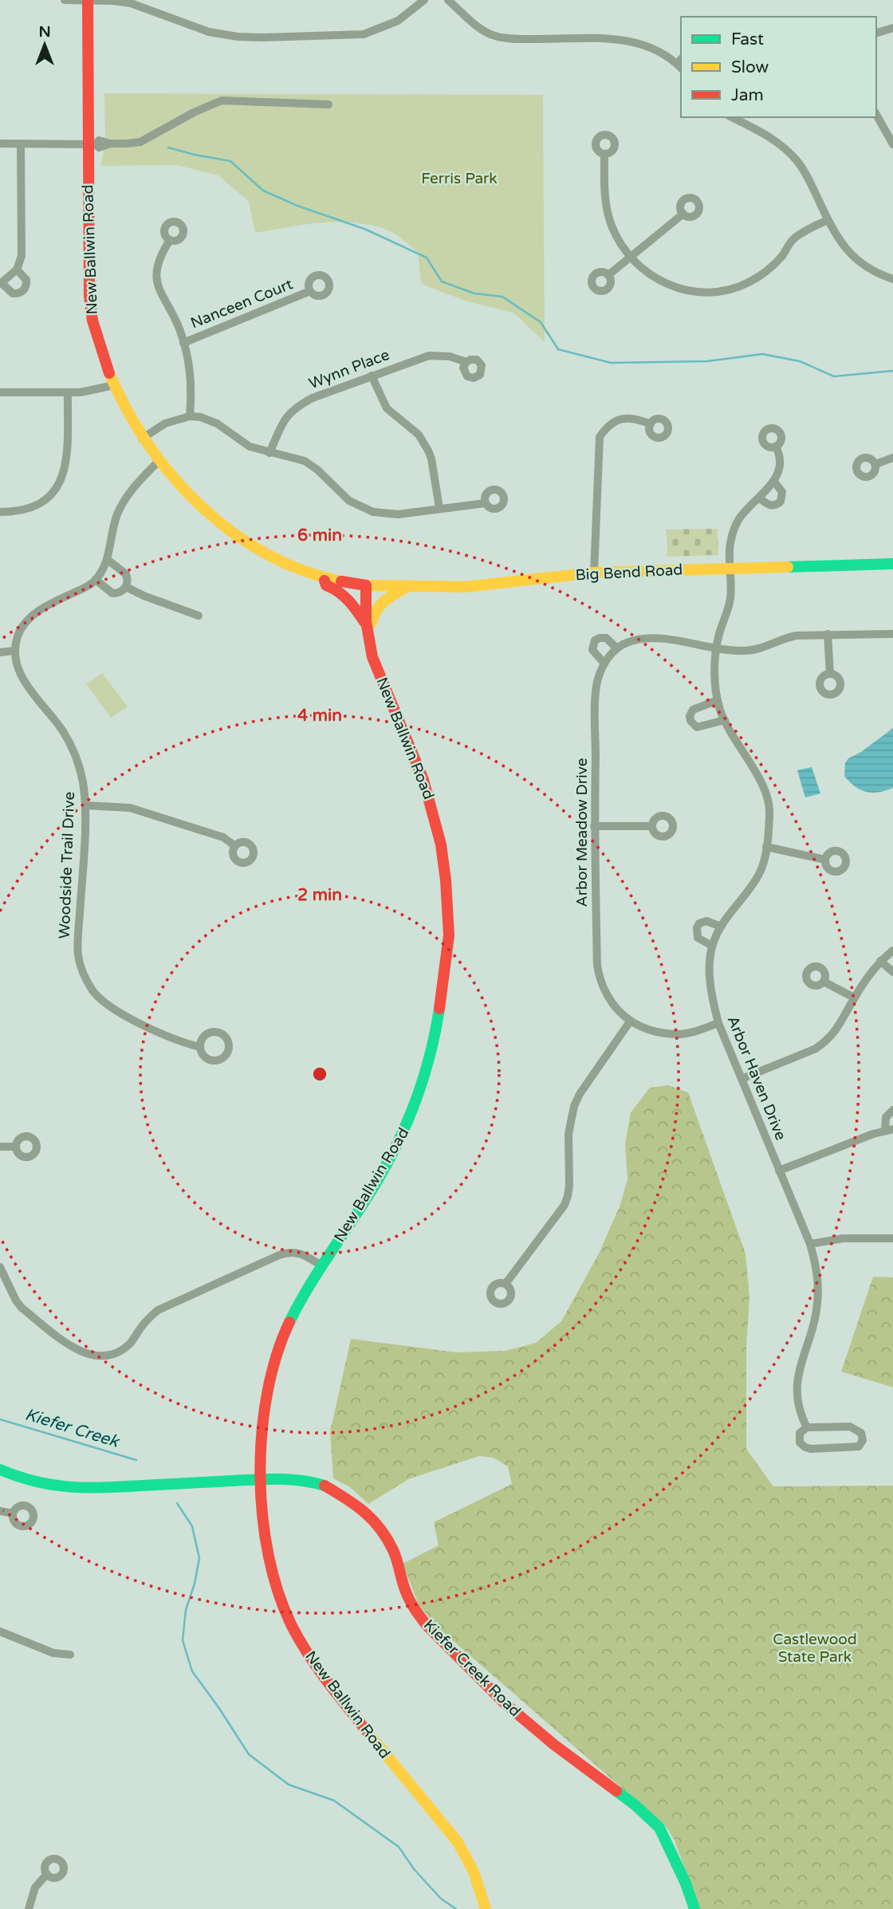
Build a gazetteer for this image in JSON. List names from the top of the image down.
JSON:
{
  "streets": {
    "street": [
      "New Ballwin Road",
      "Nanceen Court",
      "Wynn Place",
      "Big Bend Road",
      "Arbor Meadow Drive",
      "Woodside Trail Drive",
      "Arbor Haven Drive",
      "Kiefer Creek Road"
    ]
  },
  "crossings": [
    ["New Ballwin Road", "Big Bend Road"],
    ["New Ballwin Road", "Kiefer Creek Road"],
    ["Big Bend Road", "Arbor Haven Drive"],
    ["Arbor Meadow Drive", "Arbor Haven Drive"]
  ],
  "water": ["Kiefer Creek"],
  "parks": ["Ferris Park", "Castlewood State Park"],
  "legend": ["Fast", "Slow", "Jam"],
  "north": "top",
  "rings": ["6 min", "4 min", "2 min"]
}
